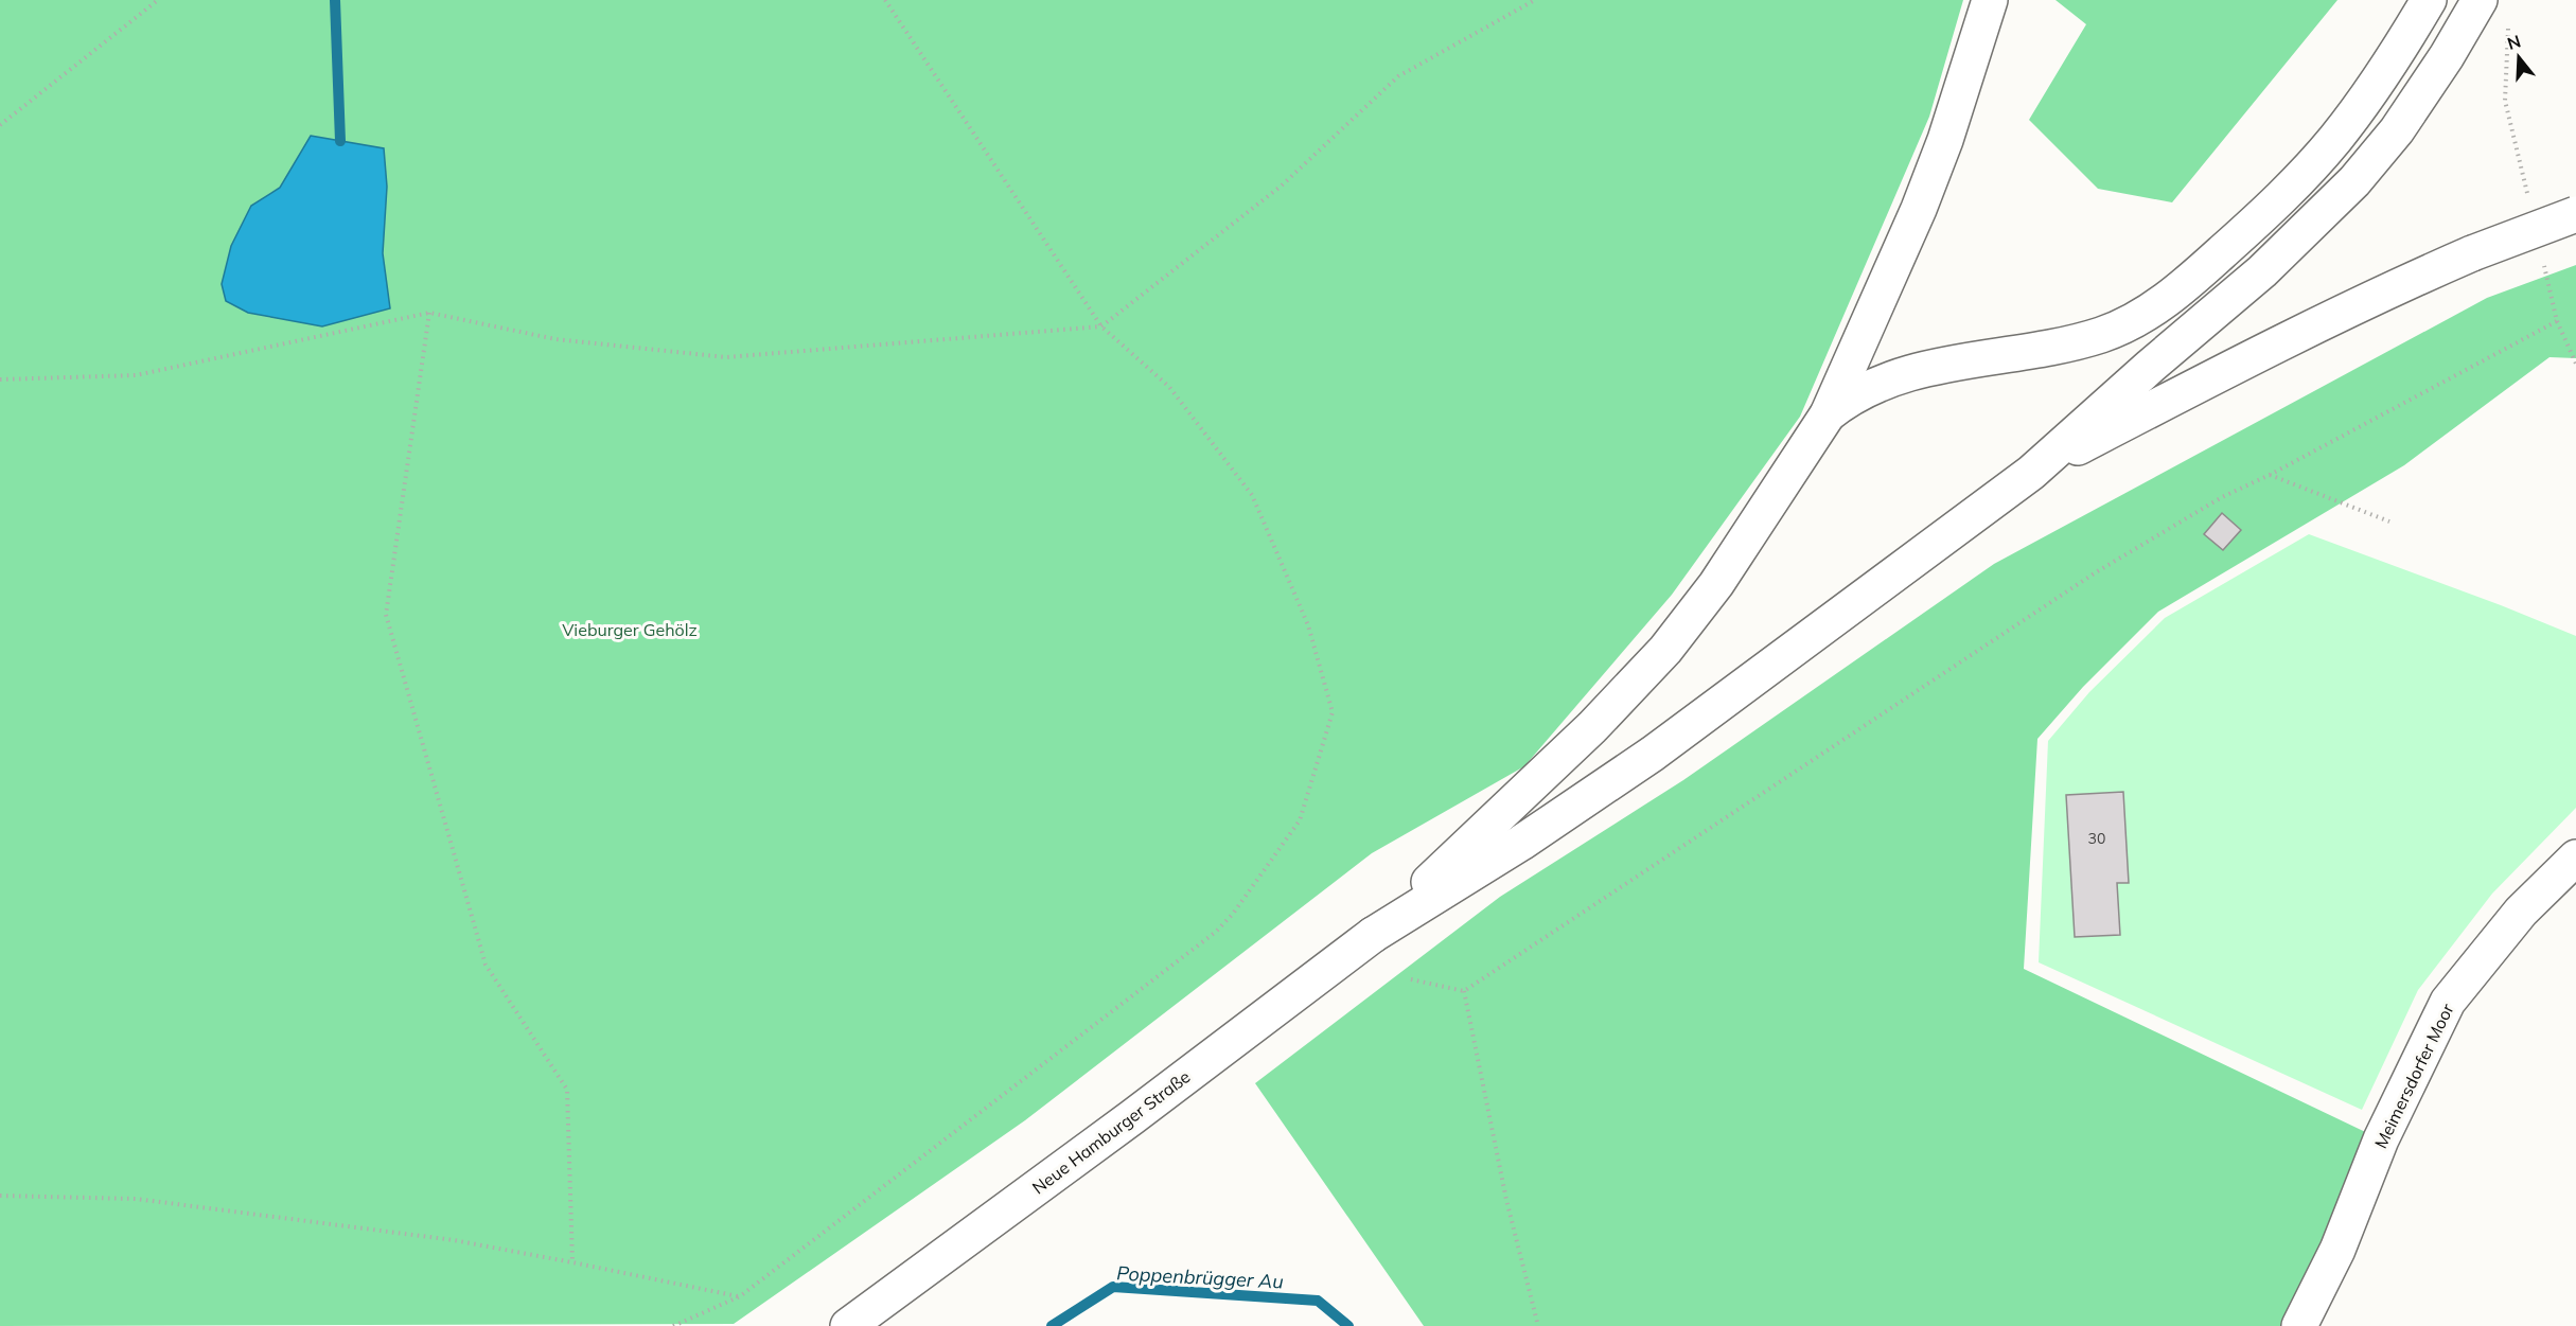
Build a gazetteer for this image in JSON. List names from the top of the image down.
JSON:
{
  "streets": {
    "main road": ["Meimersdorfer Moor", "Neue Hamburger Straße"]
  },
  "water": ["Poppenbrügger Au"],
  "parks": ["Vieburger Gehölz"],
  "house_numbers": ["30"],
  "north": "top"
}
